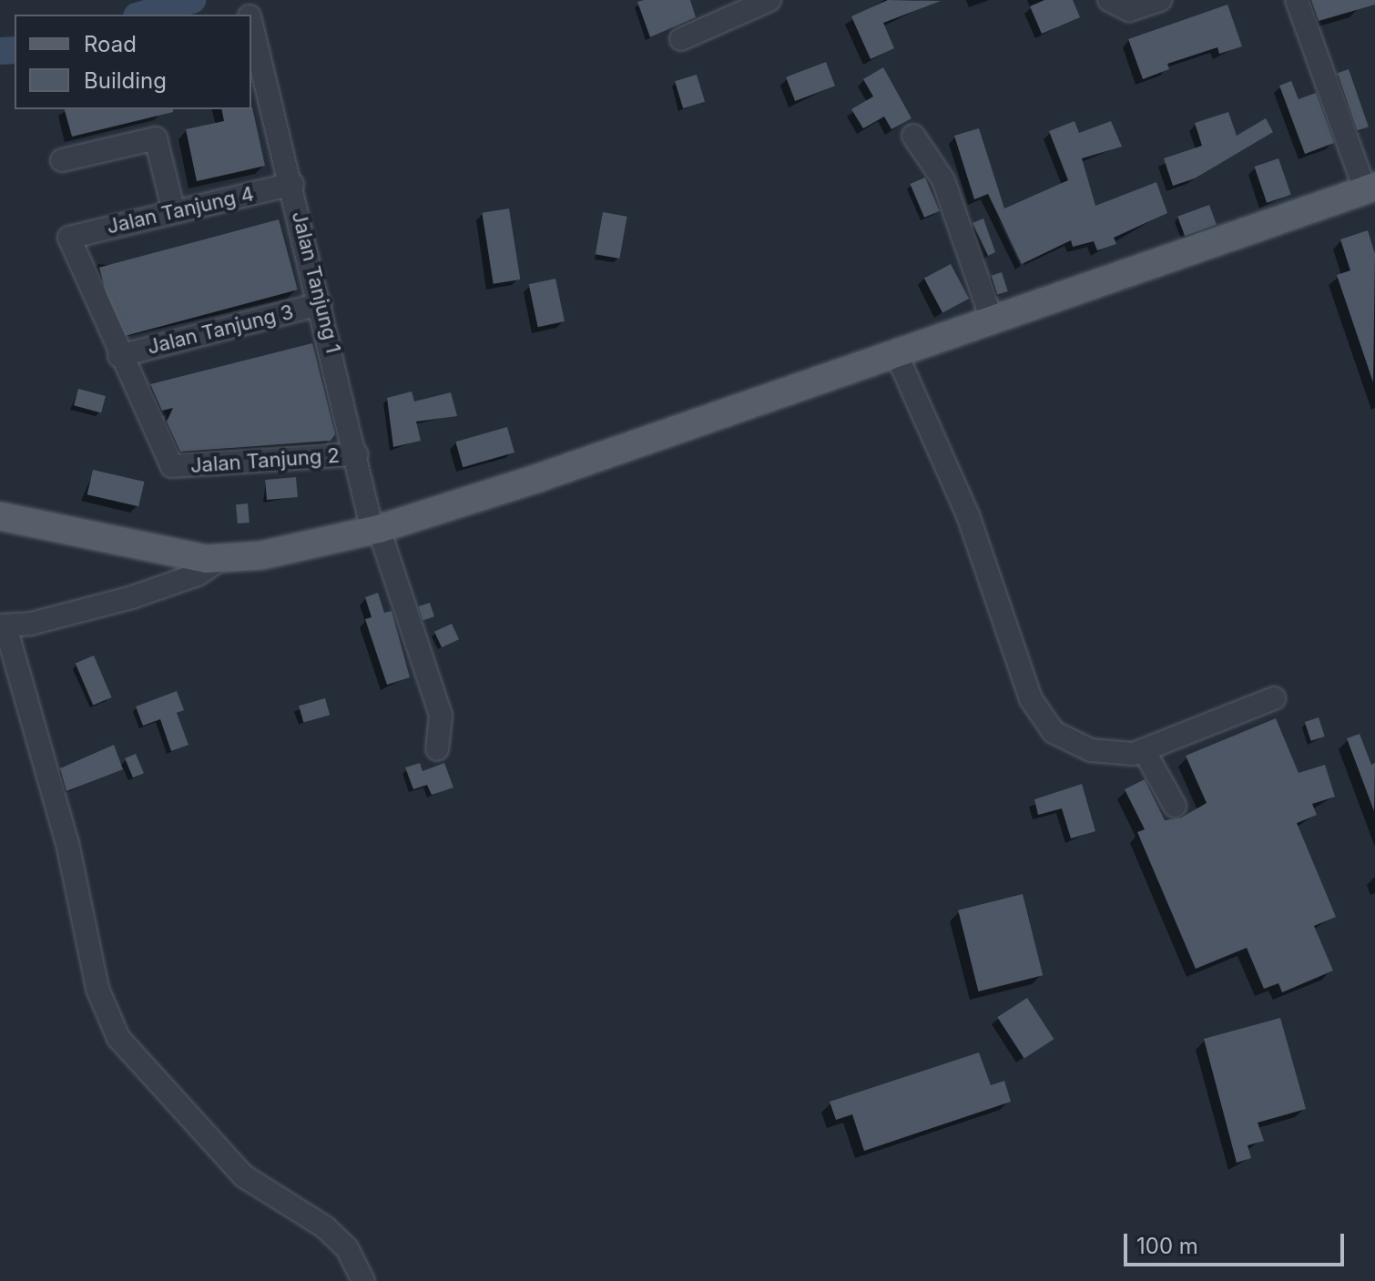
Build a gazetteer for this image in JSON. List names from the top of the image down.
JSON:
{
  "streets": {
    "street": [
      "Jalan Tanjung 4",
      "Jalan Tanjung 1",
      "Jalan Tanjung 3",
      "Jalan Tanjung 2"
    ]
  },
  "crossings": [
    ["Jalan Tanjung 4", "Jalan Tanjung 1"],
    ["Jalan Tanjung 4", "Jalan Tanjung 3"],
    ["Jalan Tanjung 4", "Jalan Tanjung 2"],
    ["Jalan Tanjung 1", "Jalan Tanjung 3"],
    ["Jalan Tanjung 1", "Jalan Tanjung 2"],
    ["Jalan Tanjung 3", "Jalan Tanjung 2"]
  ],
  "legend": ["Road", "Building"],
  "scale_bar": "100 m"
}
